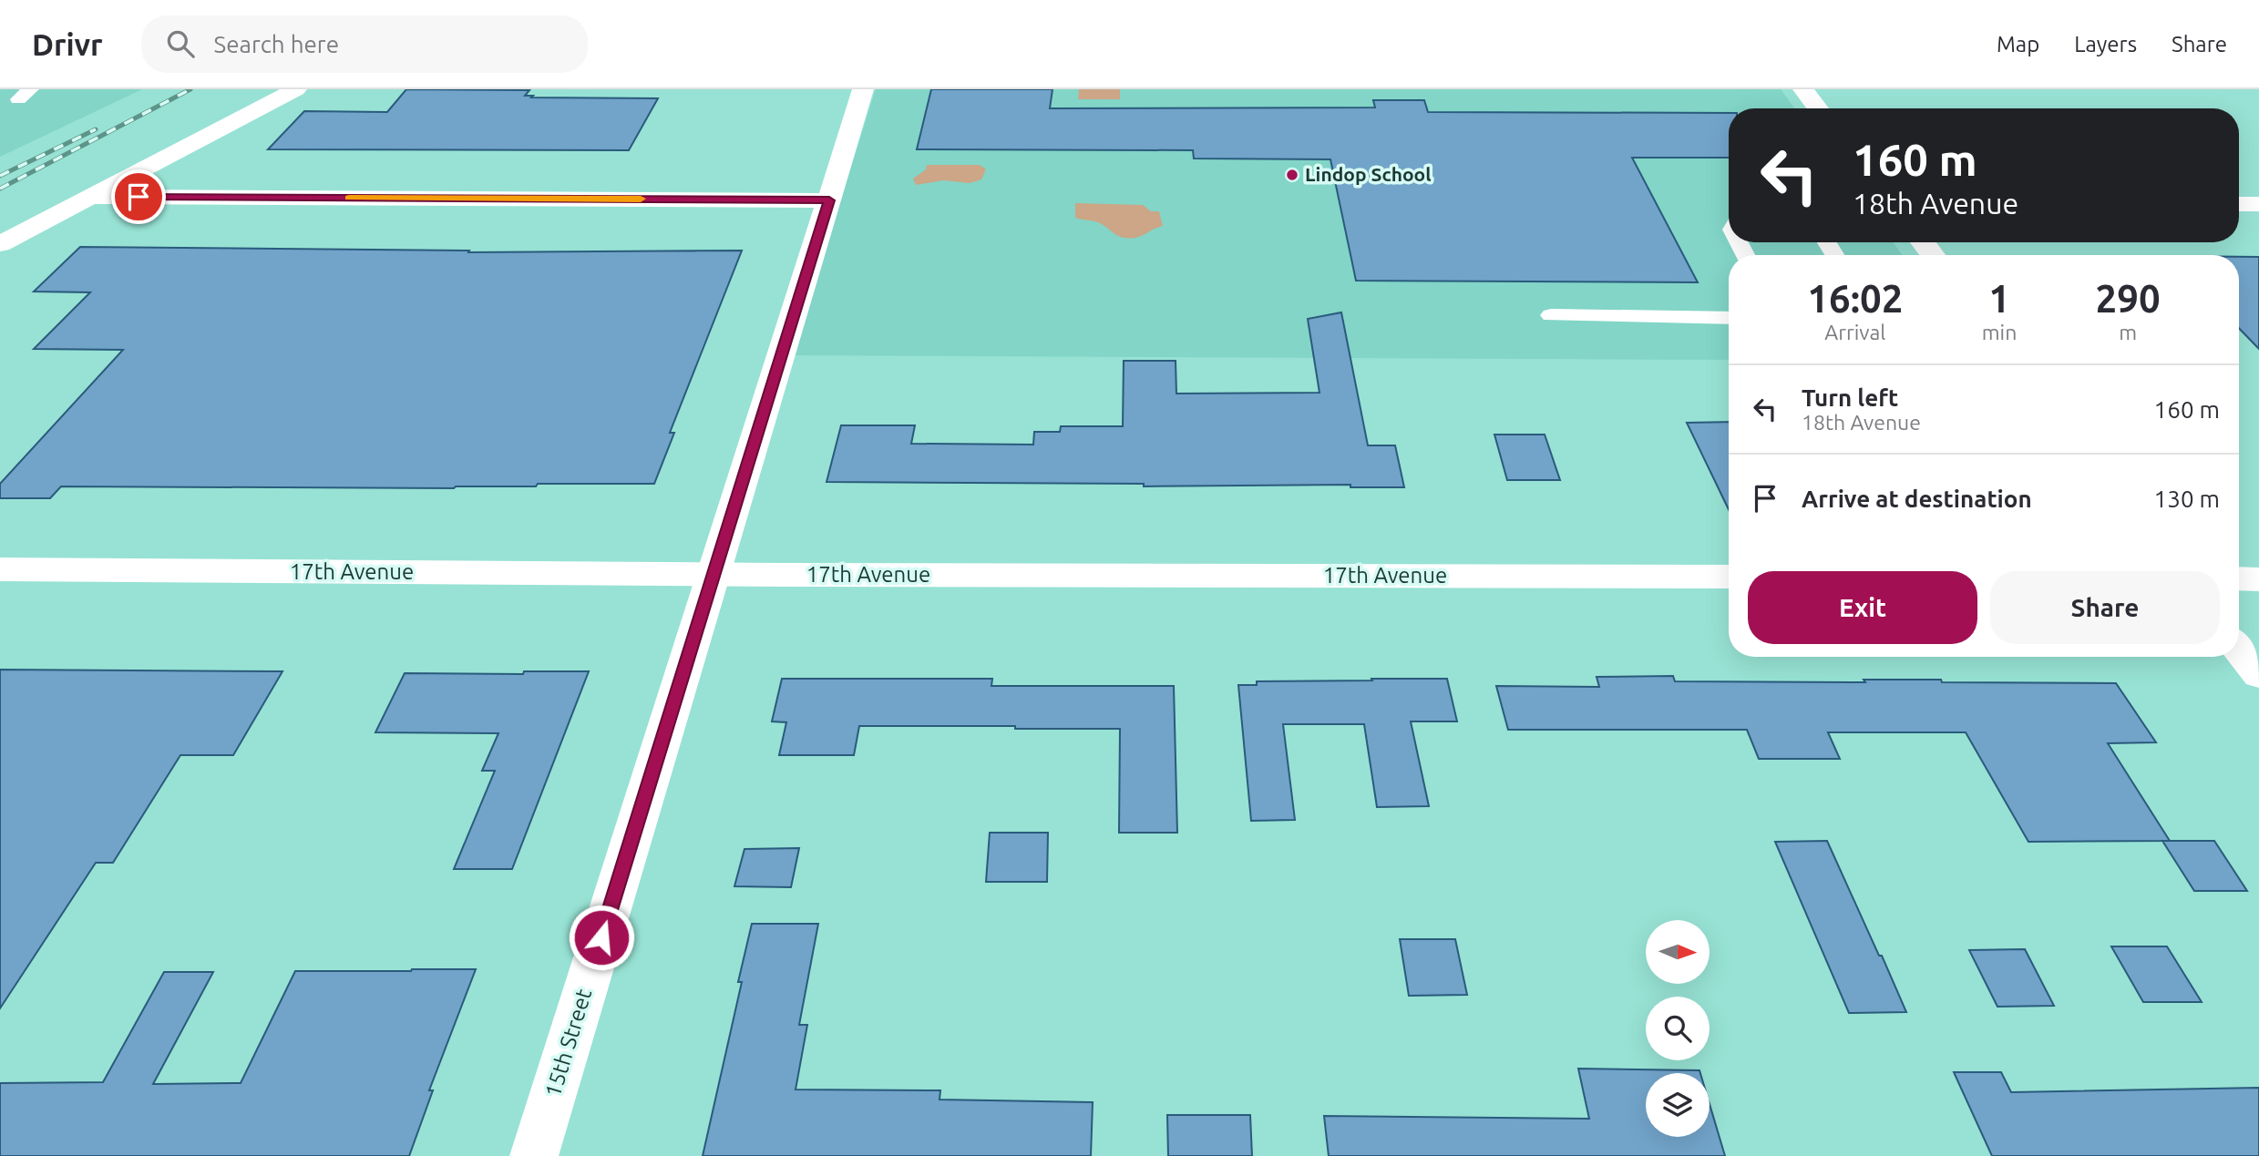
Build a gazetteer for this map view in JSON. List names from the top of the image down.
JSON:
{
  "streets": {
    "street": ["17th Avenue", "15th Street"]
  },
  "crossings": [
    ["17th Avenue", "15th Street"]
  ],
  "places": ["Lindop School"],
  "north": "right",
  "page": {
    "header": "Drivr",
    "search": "Search here",
    "nav": ["Map", "Layers", "Share"],
    "turn": ["160 m", "18th Avenue"],
    "eta": [
      "16:02",
      "Arrival",
      "1",
      "min",
      "290",
      "m"
    ],
    "list": [
      {
        "name": "Turn left",
        "note": "18th Avenue",
        "value": "160 m"
      },
      {
        "name": "Arrive at destination",
        "value": "130 m"
      }
    ],
    "buttons": ["Exit", "Share"]
  }
}
